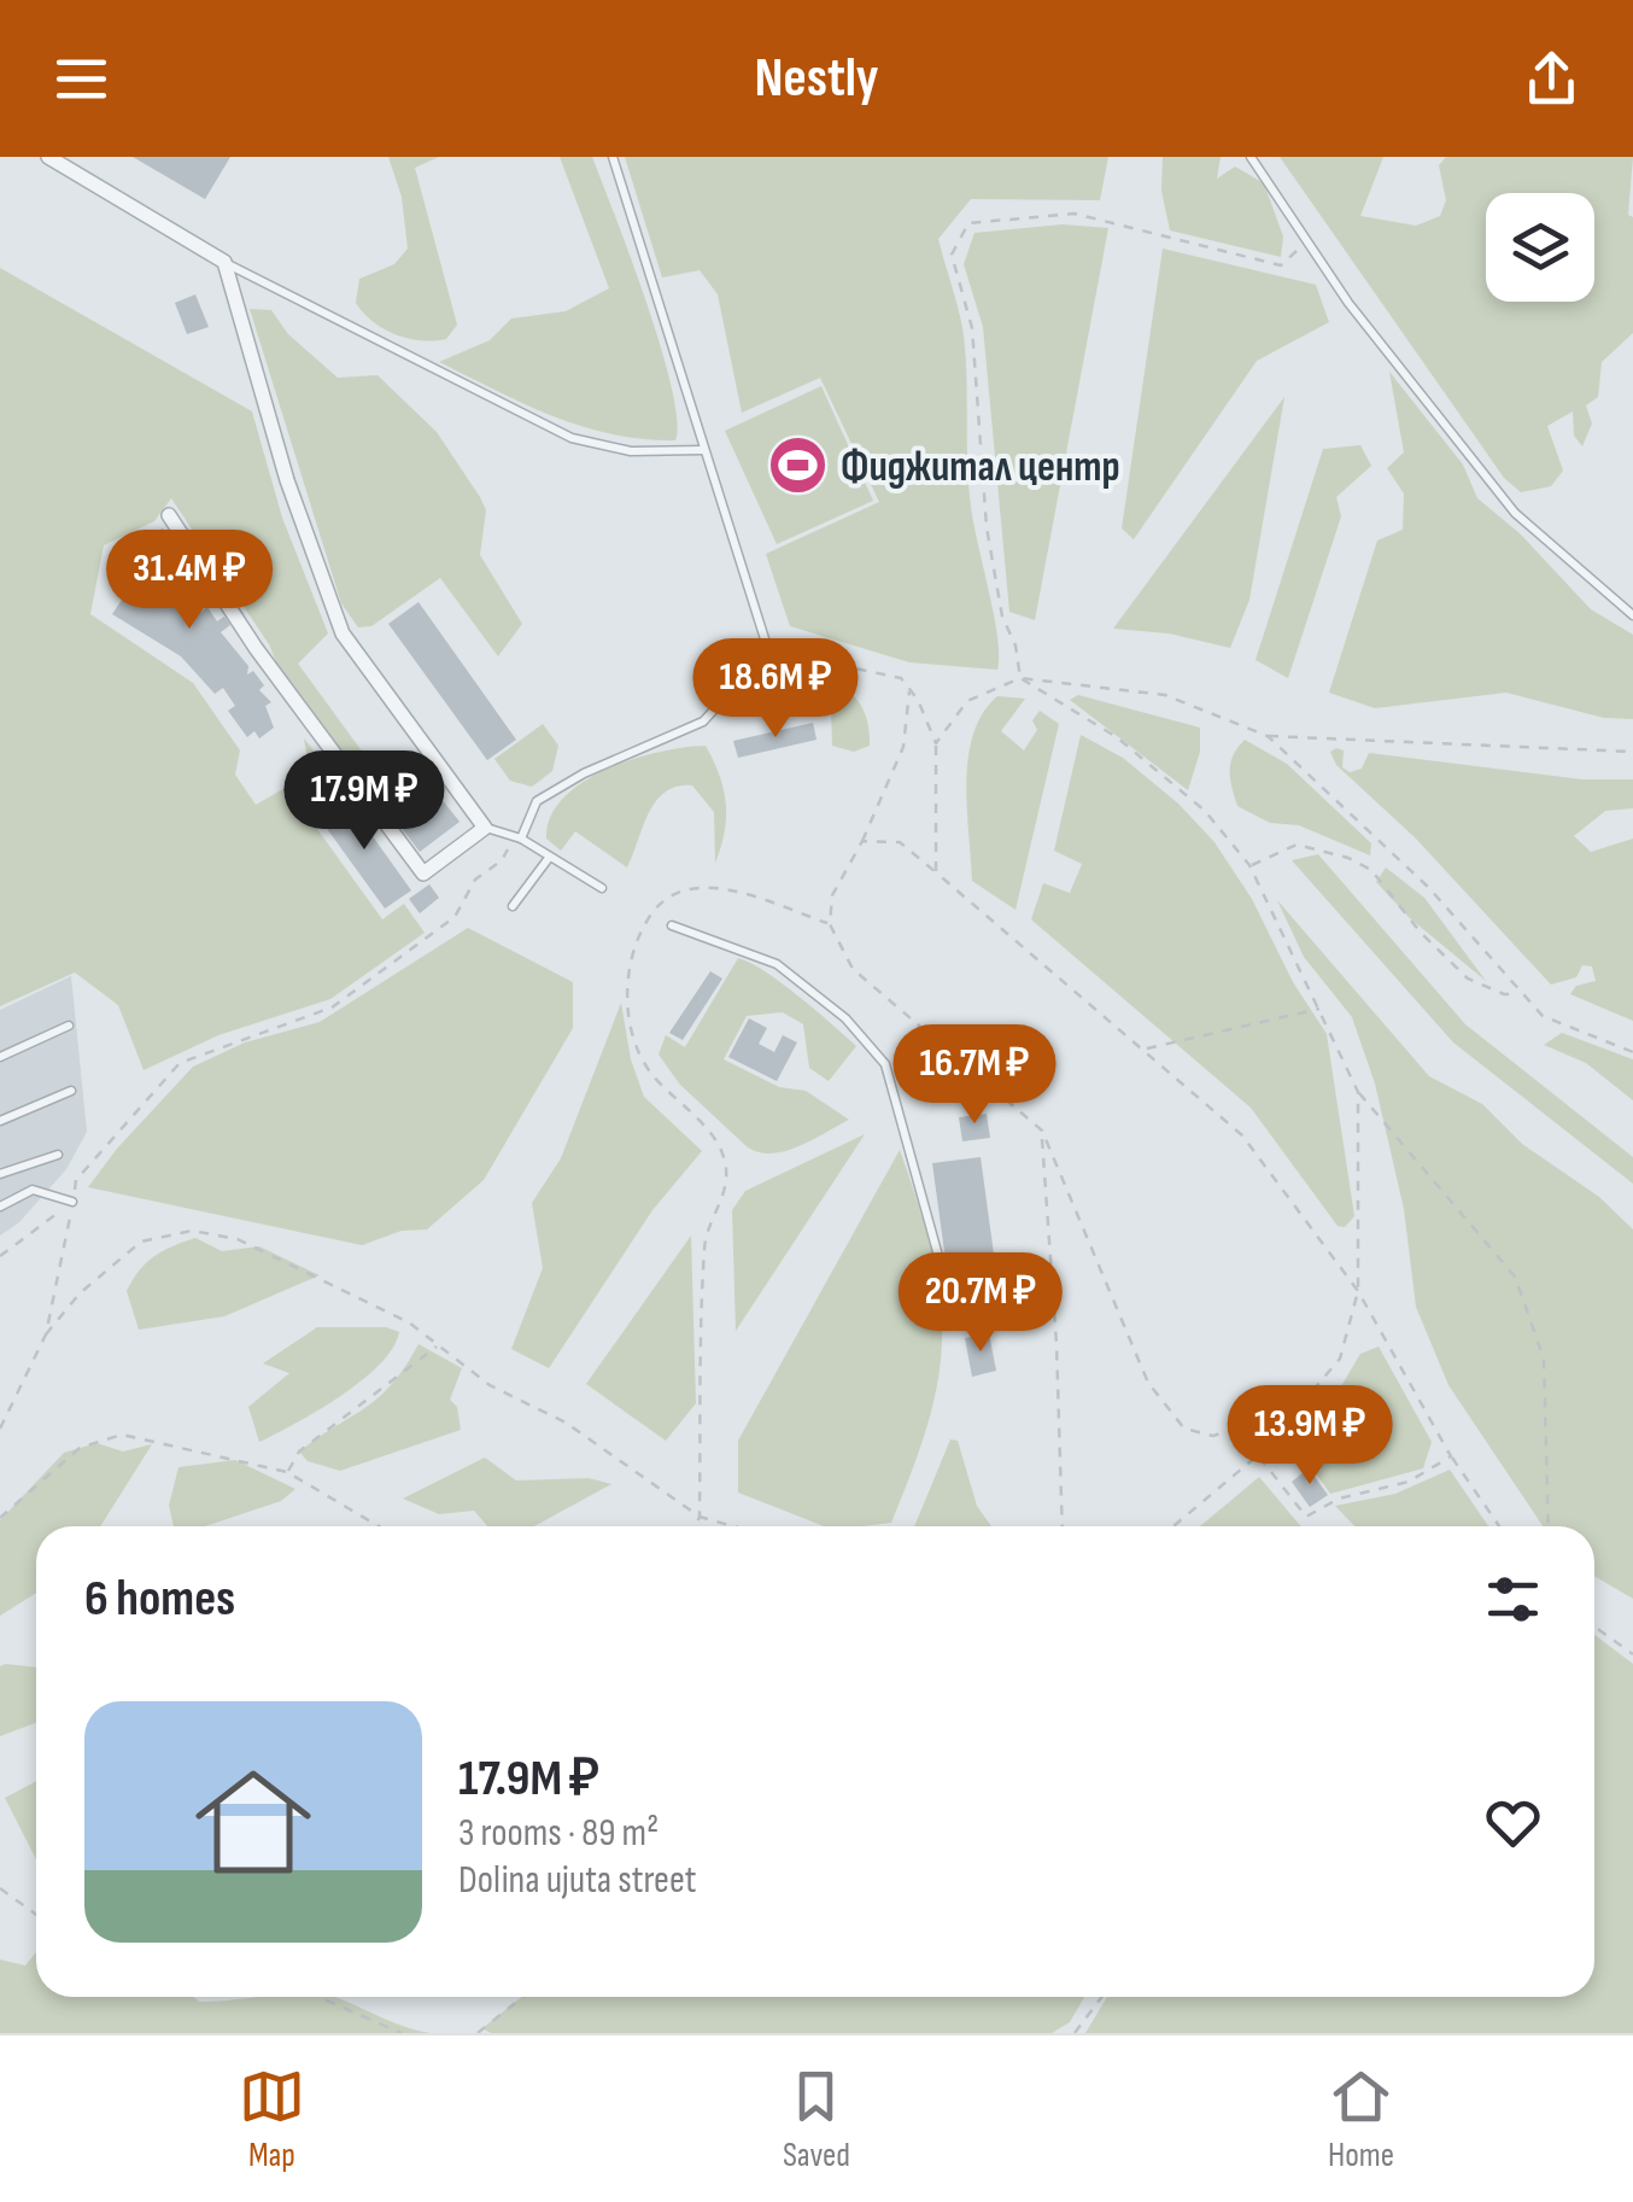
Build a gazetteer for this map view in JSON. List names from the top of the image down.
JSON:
{
  "places": {
    "sports": ["Фиджитал центр"]
  },
  "page": {
    "header": "Nestly",
    "price": [
      "31.4M ₽",
      "18.6M ₽",
      "17.9M ₽",
      "16.7M ₽",
      "20.7M ₽",
      "13.9M ₽"
    ],
    "heading": "6 homes",
    "list": [
      {
        "name": "17.9M ₽",
        "note": "3 rooms · 89 m² · Dolina ujuta street"
      }
    ],
    "tabs": ["Map", "Saved", "Home"]
  }
}
